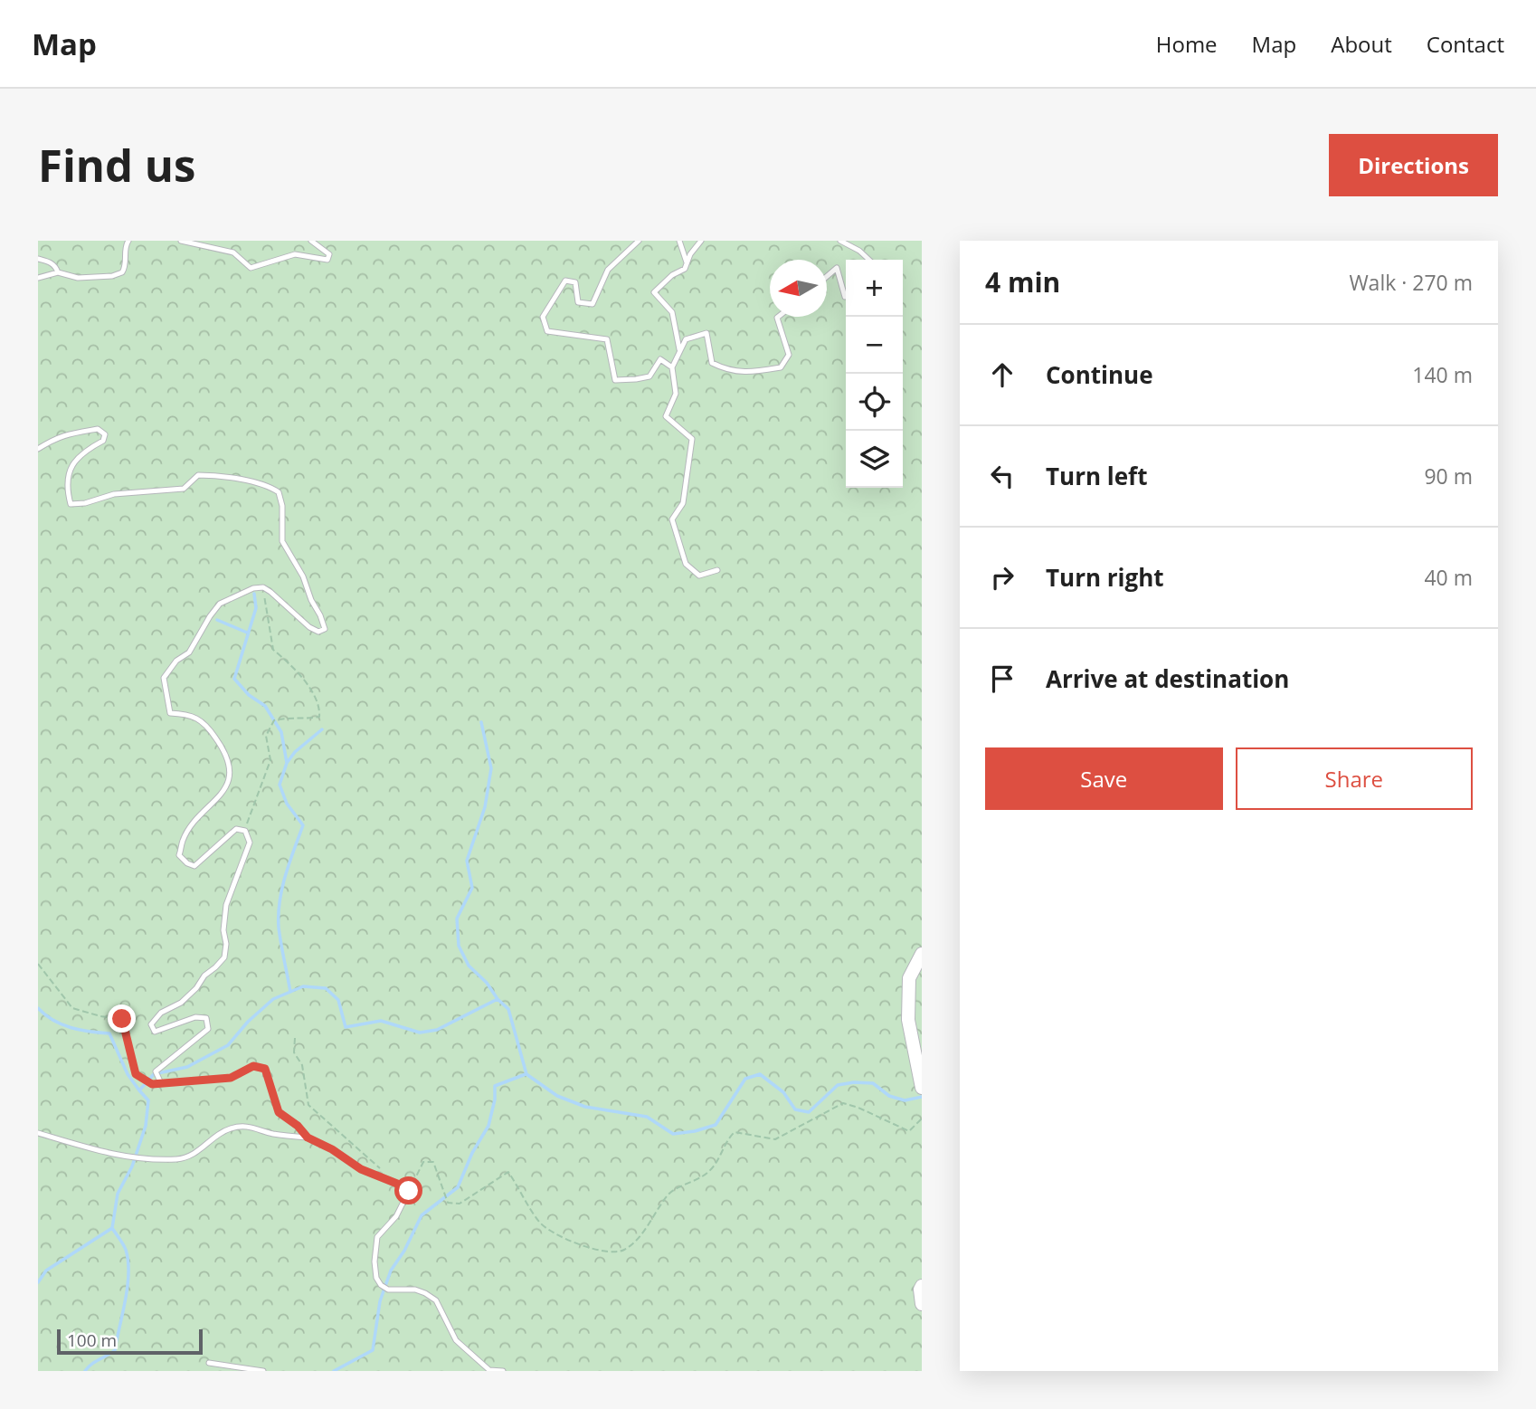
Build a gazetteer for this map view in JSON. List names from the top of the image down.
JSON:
{
  "scale_bar": "100 m",
  "north": "left",
  "page": {
    "header": "Map",
    "nav": [
      "Home",
      "Map",
      "About",
      "Contact"
    ],
    "buttons": [
      "Directions",
      ["Save", "Share"]
    ],
    "title": "Find us",
    "heading": ["4 min", "Walk · 270 m"],
    "map_buttons": ["+", "−"],
    "list": [
      ["Continue", "140 m"],
      ["Turn left", "90 m"],
      ["Turn right", "40 m"],
      "Arrive at destination"
    ],
    "scale": "100 m"
  }
}
